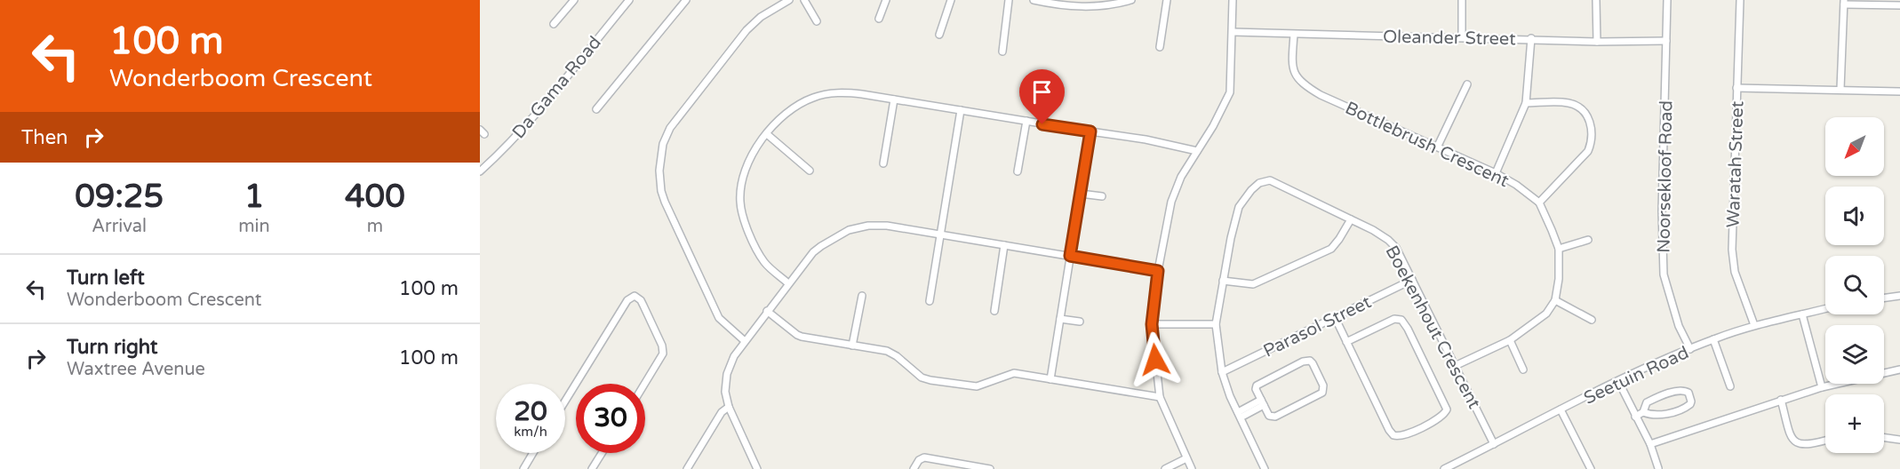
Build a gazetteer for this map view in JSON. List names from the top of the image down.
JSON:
{
  "streets": {
    "street": [
      "Oleander Street",
      "Da Gama Road",
      "Bottlebrush Crescent",
      "Waratah Street",
      "Noorsekloof Road",
      "Parasol Street",
      "Boekenhout Crescent",
      "Seetuin Road"
    ]
  },
  "crossings": [
    ["Oleander Street", "Bottlebrush Crescent"],
    ["Oleander Street", "Noorsekloof Road"],
    ["Waratah Street", "Seetuin Road"],
    ["Noorsekloof Road", "Seetuin Road"],
    ["Parasol Street", "Boekenhout Crescent"],
    ["Boekenhout Crescent", "Seetuin Road"]
  ],
  "north": "bottom left",
  "page": {
    "turn": ["100 m", "Wonderboom Crescent"],
    "then": "Then",
    "map_buttons": "+",
    "eta": [
      "09:25",
      "Arrival",
      "1",
      "min",
      "400",
      "m"
    ],
    "list": [
      {
        "name": "Turn left",
        "note": "Wonderboom Crescent",
        "value": "100 m"
      },
      {
        "name": "Turn right",
        "note": "Waxtree Avenue",
        "value": "100 m"
      }
    ],
    "speed": "20 km/h",
    "limit": "30"
  }
}
